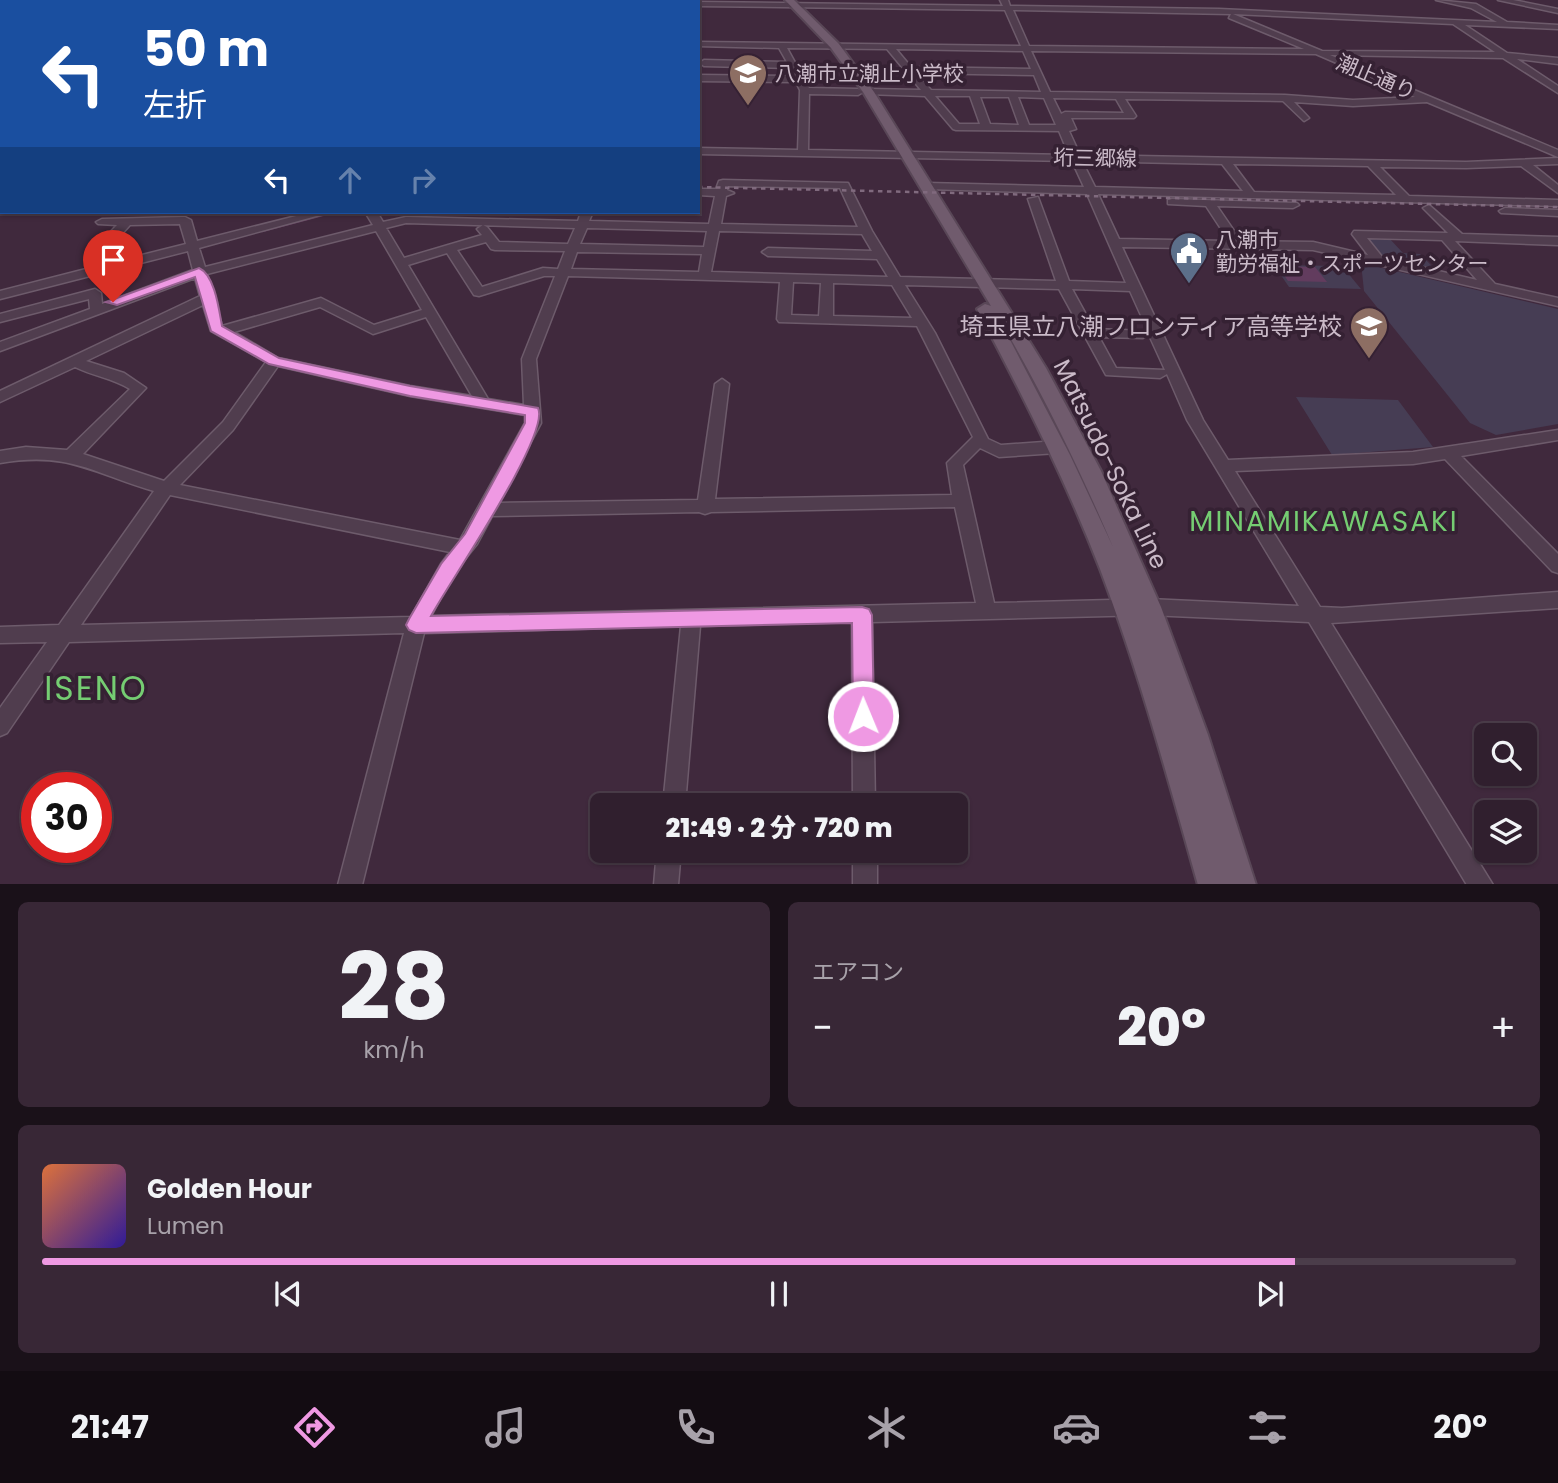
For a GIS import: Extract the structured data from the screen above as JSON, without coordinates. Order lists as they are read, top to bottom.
{
  "streets": {
    "main road": ["Matsudo-Soka Line"],
    "street": ["潮止通り", "垳三郷線"]
  },
  "crossings": [
    ["垳三郷線", "Matsudo-Soka Line"]
  ],
  "districts": ["MINAMIKAWASAKI", "ISENO"],
  "places": {
    "school or university": ["八潮市立潮止小学校", "埼玉県立八潮フロンティア高等学校"],
    "public building": ["八潮市 勤労福祉・スポーツセンター"]
  },
  "page": {
    "turn": ["50 m", "左折"],
    "limit": "30",
    "trip": "21:49 · 2 分 · 720 m",
    "tile": [
      ["28", "km/h"],
      "エアコン"
    ],
    "heat": ["−", "20°", "+"],
    "song": ["Golden Hour", "Lumen"],
    "tabs": ["21:47", "20°"]
  }
}
